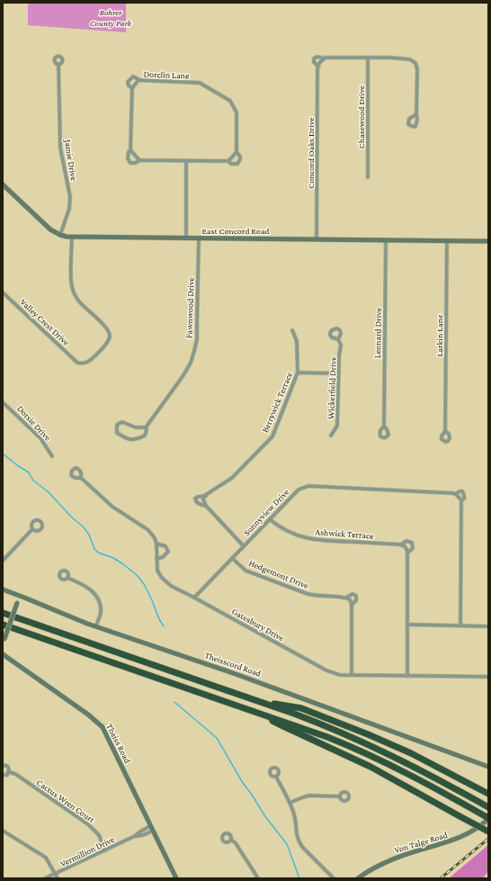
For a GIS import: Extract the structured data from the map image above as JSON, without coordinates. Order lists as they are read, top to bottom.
{
  "streets": {
    "street": [
      "Dorclin Lane",
      "Chasewood Drive",
      "Concord Oaks Drive",
      "Jamie Drive",
      "East Concord Road",
      "Fawnwood Drive",
      "Valley Crest Drive",
      "Leonard Drive",
      "Larkin Lane",
      "Wickerfield Drive",
      "Berrywick Terrace",
      "Dorsie Drive",
      "Sunnyview Drive",
      "Ashwick Terrace",
      "Hedgemont Drive",
      "Gatesbury Drive",
      "Theisscord Road",
      "Theiss Road",
      "Cactus Wren Court",
      "Von Talge Road",
      "Vermillion Drive"
    ]
  },
  "crossings": [
    ["Chasewood Drive", "Concord Oaks Drive"],
    ["Concord Oaks Drive", "East Concord Road"],
    ["Jamie Drive", "East Concord Road"],
    ["East Concord Road", "Fawnwood Drive"],
    ["East Concord Road", "Valley Crest Drive"],
    ["East Concord Road", "Leonard Drive"],
    ["East Concord Road", "Larkin Lane"],
    ["Berrywick Terrace", "Sunnyview Drive"],
    ["Sunnyview Drive", "Ashwick Terrace"],
    ["Sunnyview Drive", "Hedgemont Drive"],
    ["Sunnyview Drive", "Gatesbury Drive"],
    ["Ashwick Terrace", "Gatesbury Drive"],
    ["Hedgemont Drive", "Gatesbury Drive"],
    ["Theiss Road", "Vermillion Drive"],
    ["Cactus Wren Court", "Vermillion Drive"]
  ],
  "parks": ["Bohrer County Park"]
}
